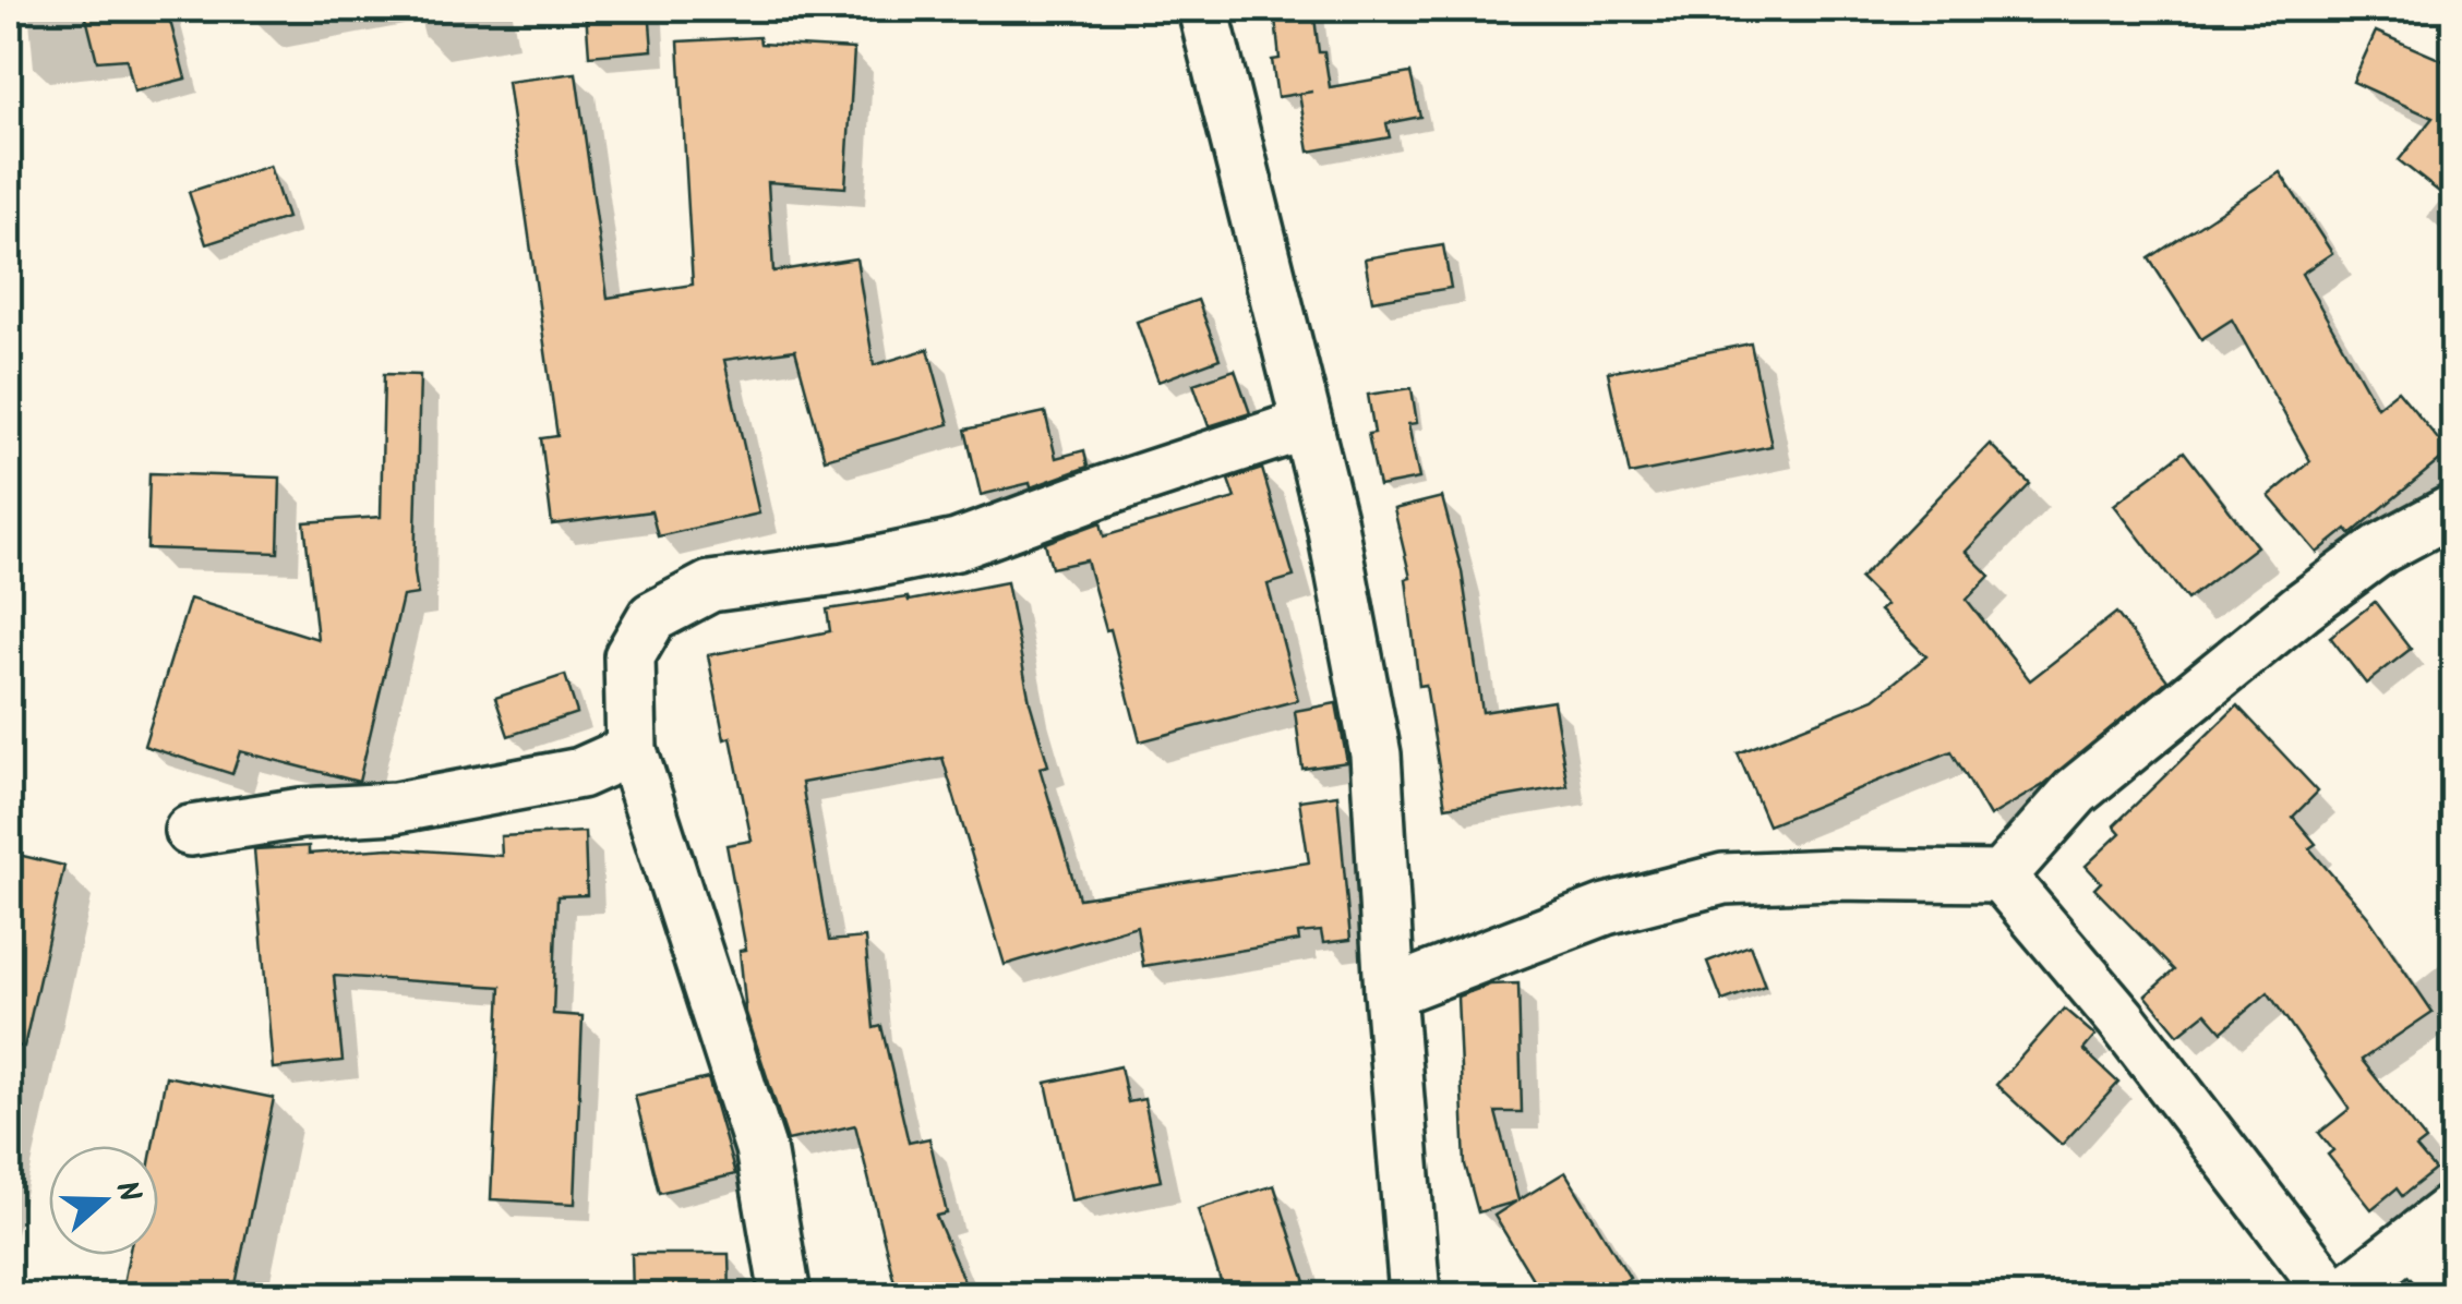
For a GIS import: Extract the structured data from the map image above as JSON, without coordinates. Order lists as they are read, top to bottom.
{
  "north": "right"
}
